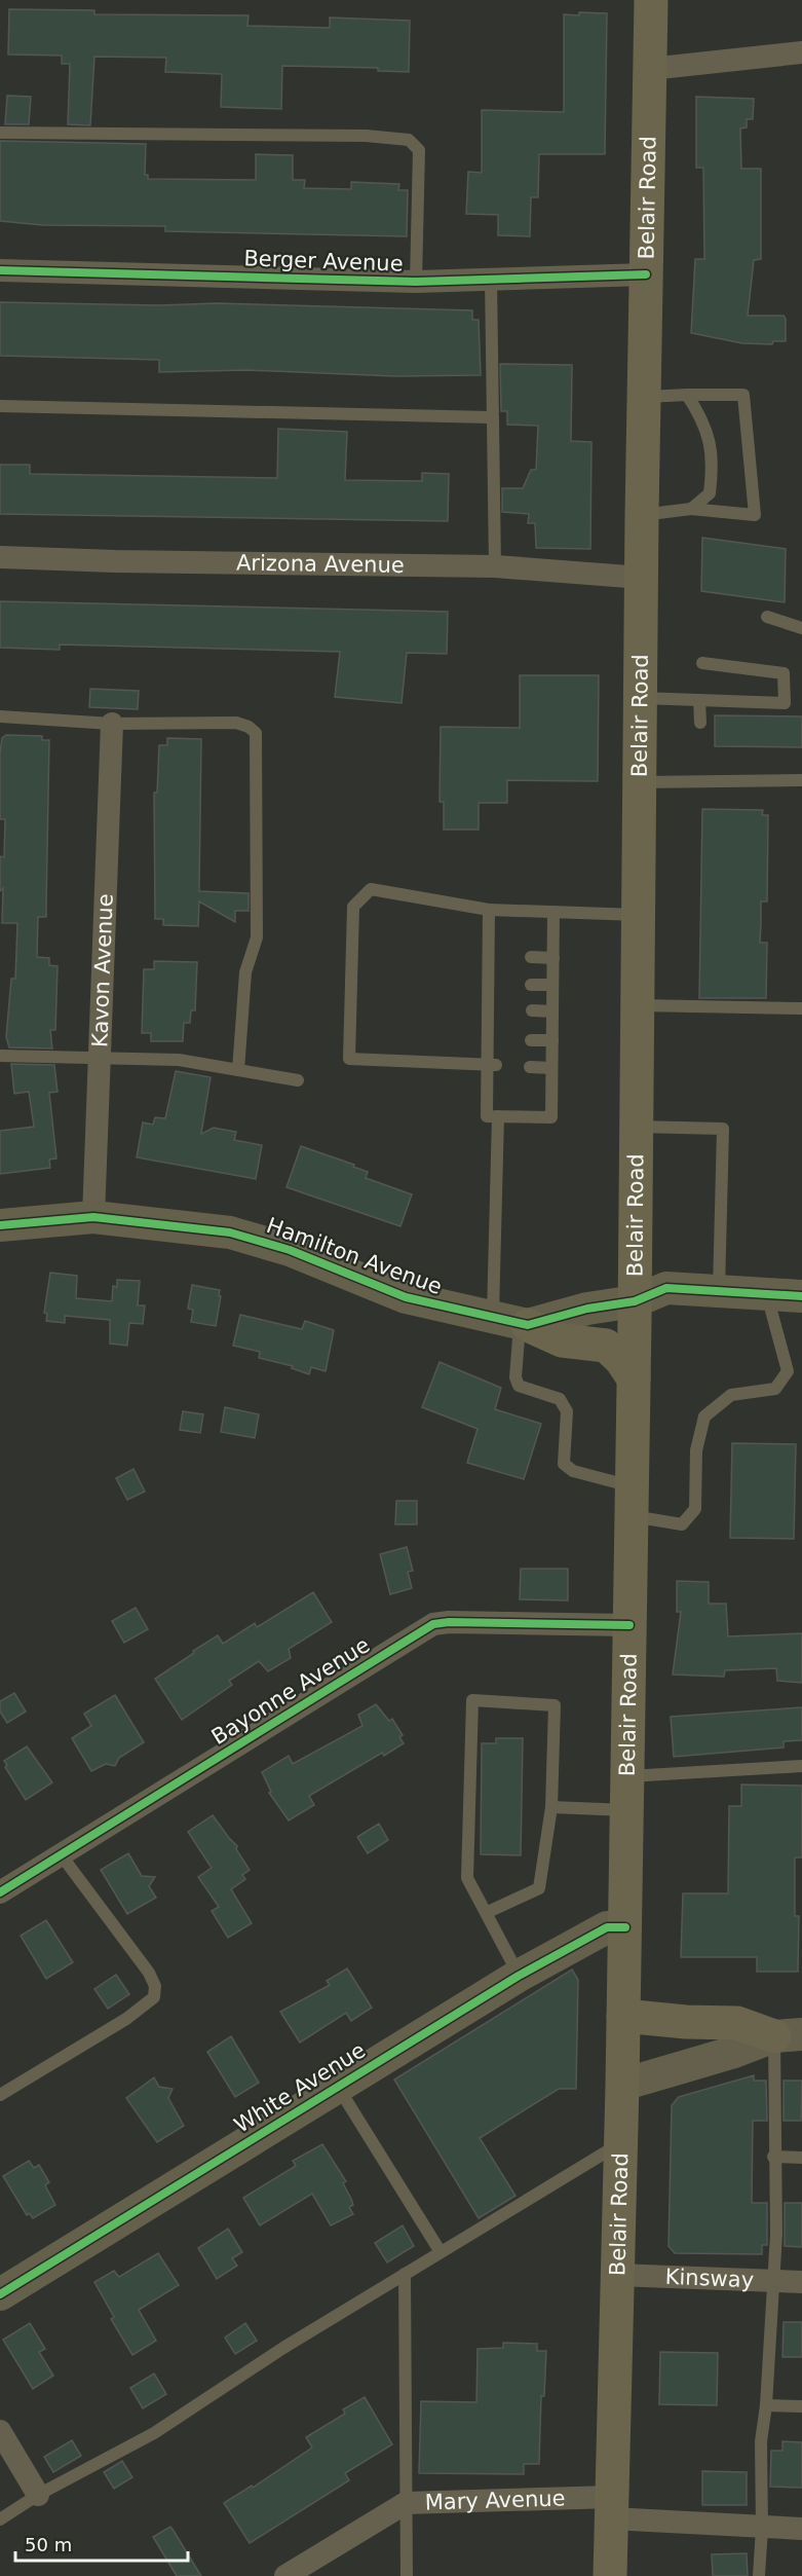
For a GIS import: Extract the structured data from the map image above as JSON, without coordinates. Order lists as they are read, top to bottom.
{
  "streets": {
    "main road": ["Belair Road"],
    "street": [
      "Berger Avenue",
      "Arizona Avenue",
      "Kavon Avenue",
      "Hamilton Avenue",
      "Bayonne Avenue",
      "White Avenue",
      "Kinsway",
      "Mary Avenue"
    ]
  },
  "crossings": [
    ["Belair Road", "Berger Avenue"],
    ["Belair Road", "Arizona Avenue"],
    ["Belair Road", "Hamilton Avenue"],
    ["Belair Road", "Bayonne Avenue"],
    ["Belair Road", "White Avenue"],
    ["Belair Road", "Kinsway"],
    ["Belair Road", "Mary Avenue"],
    ["Kavon Avenue", "Hamilton Avenue"]
  ],
  "scale_bar": "50 m"
}
